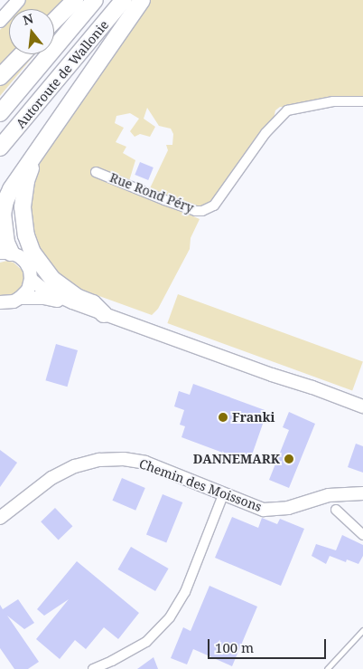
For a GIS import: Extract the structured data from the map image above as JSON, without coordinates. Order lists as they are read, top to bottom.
{
  "streets": {
    "highway": ["Autoroute de Wallonie"],
    "main road": ["Chemin des Moissons"],
    "street": ["Rue Rond Péry"]
  },
  "places": ["Franki", "DANNEMARK"],
  "scale_bar": "100 m",
  "north": "top"
}
